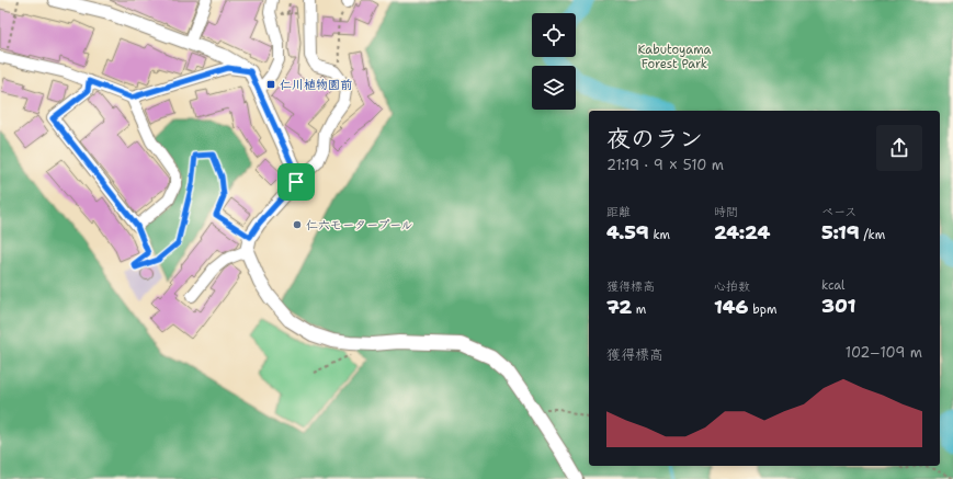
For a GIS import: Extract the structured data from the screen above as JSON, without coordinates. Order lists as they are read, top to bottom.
{
  "parks": ["Kabutoyama Forest Park"],
  "places": {
    "transit": ["仁川植物園前"],
    "other": ["仁六モータープール"]
  },
  "page": {
    "heading": ["夜のラン", "21:19 · 9 × 510 m"],
    "stats": [
      ["距離", "4.59 km"],
      ["時間", "24:24"],
      ["ペース", "5:19 /km"],
      ["獲得標高", "72 m"],
      ["心拍数", "146 bpm"],
      ["kcal", "301"]
    ],
    "chart": ["獲得標高", "102–109 m"]
  }
}
